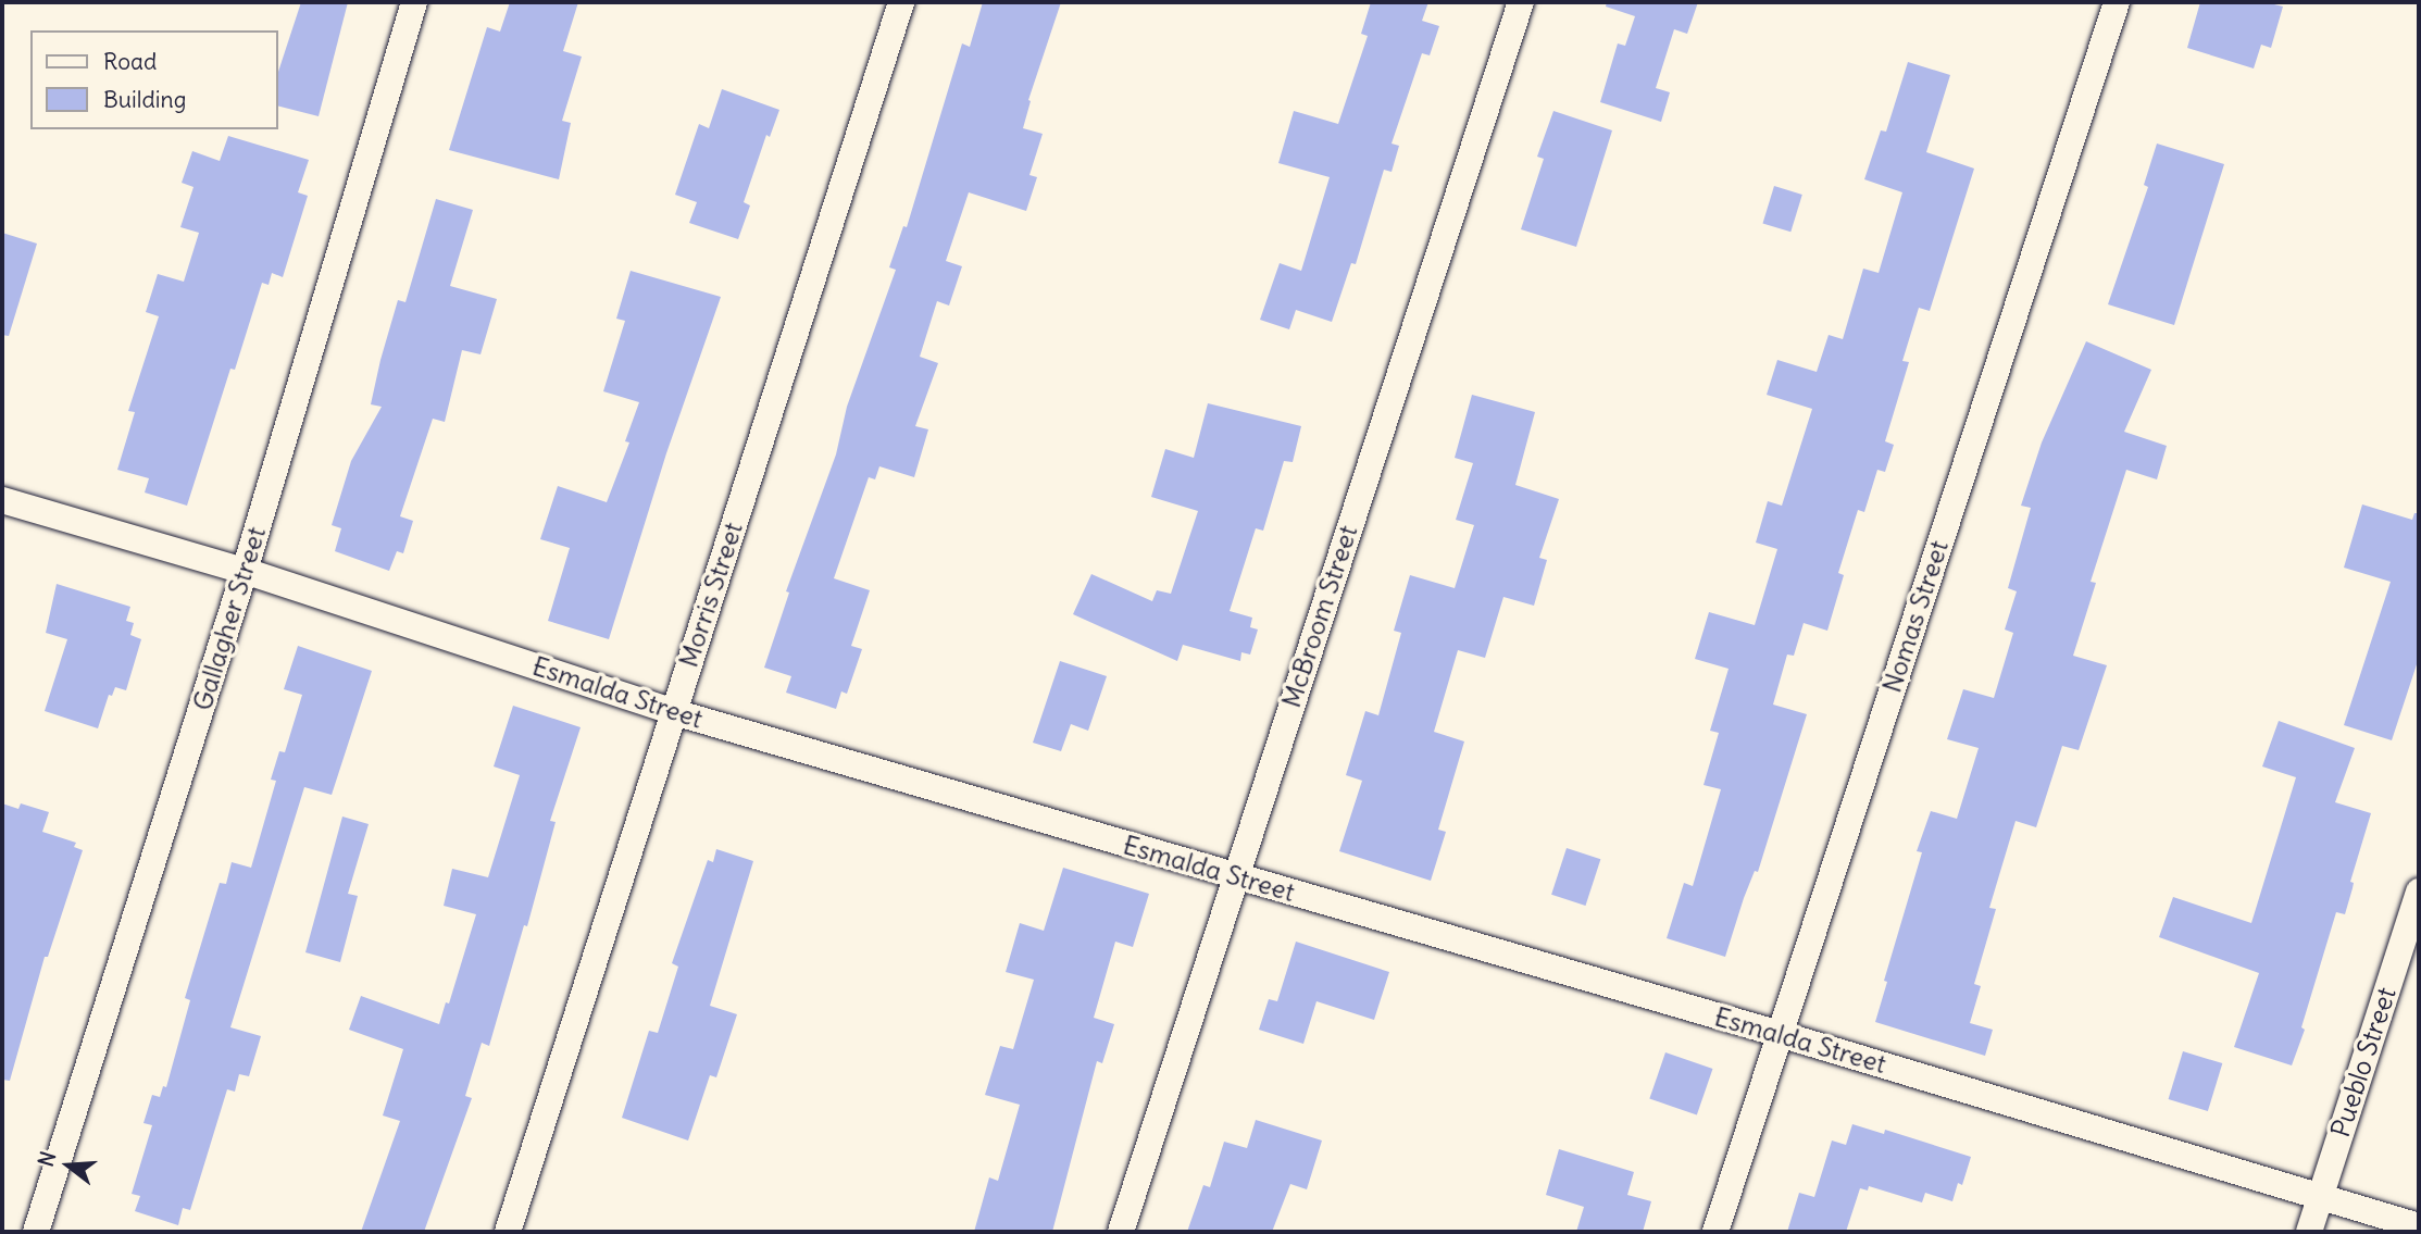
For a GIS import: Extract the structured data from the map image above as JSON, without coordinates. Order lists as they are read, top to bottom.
{
  "streets": {
    "street": [
      "Morris Street",
      "McBroom Street",
      "Nomas Street",
      "Gallagher Street",
      "Esmalda Street",
      "Pueblo Street"
    ]
  },
  "crossings": [
    ["Morris Street", "Esmalda Street"],
    ["McBroom Street", "Esmalda Street"],
    ["Nomas Street", "Esmalda Street"],
    ["Gallagher Street", "Esmalda Street"],
    ["Esmalda Street", "Pueblo Street"]
  ],
  "legend": ["Road", "Building"],
  "north": "left"
}
